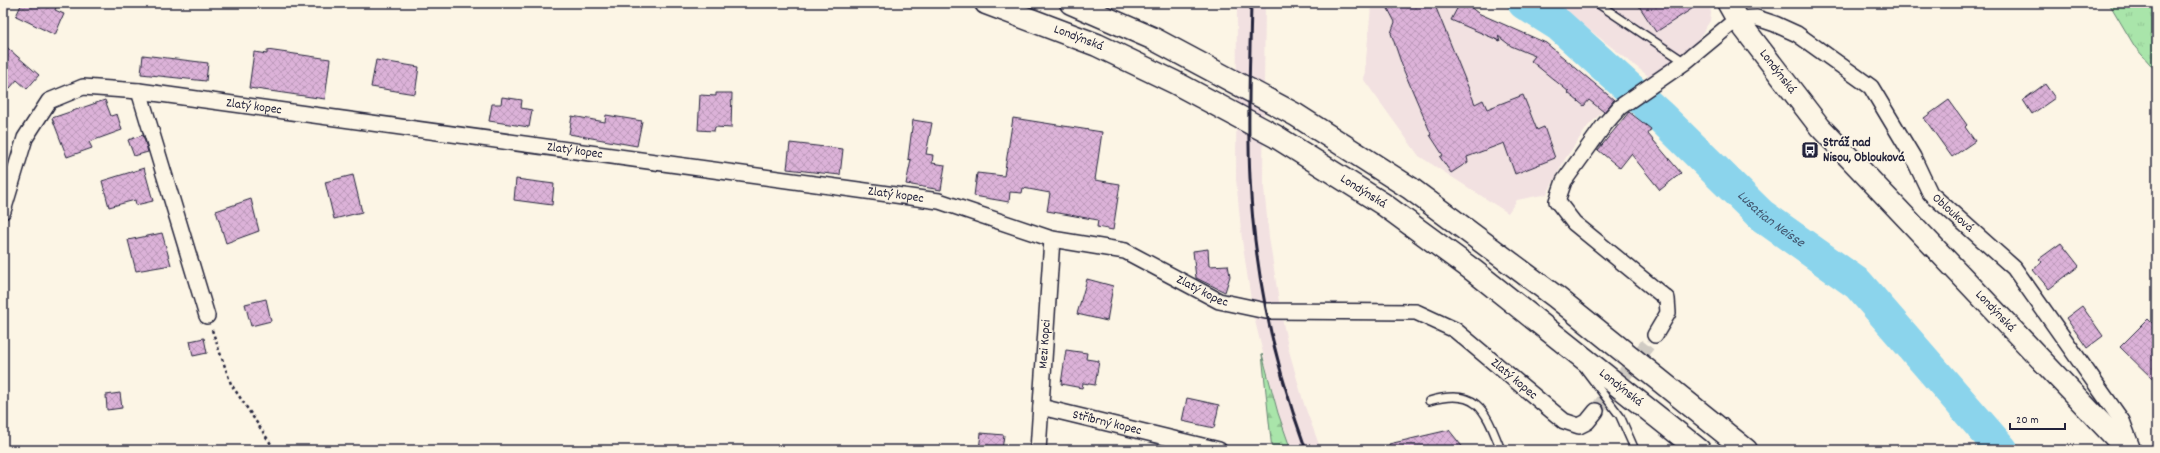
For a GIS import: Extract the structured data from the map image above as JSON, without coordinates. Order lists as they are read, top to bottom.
{
  "streets": {
    "highway": ["Londýnská"],
    "street": [
      "Zlatý kopec",
      "Oblouková",
      "Mezi Kopci",
      "Stříbrný kopec"
    ]
  },
  "crossings": [
    ["Londýnská", "Oblouková"],
    ["Zlatý kopec", "Mezi Kopci"],
    ["Mezi Kopci", "Stříbrný kopec"]
  ],
  "water": ["Lusatian Neisse"],
  "places": {
    "bus stop": ["Stráž nad Nisou, Oblouková"]
  },
  "scale_bar": "20 m"
}
